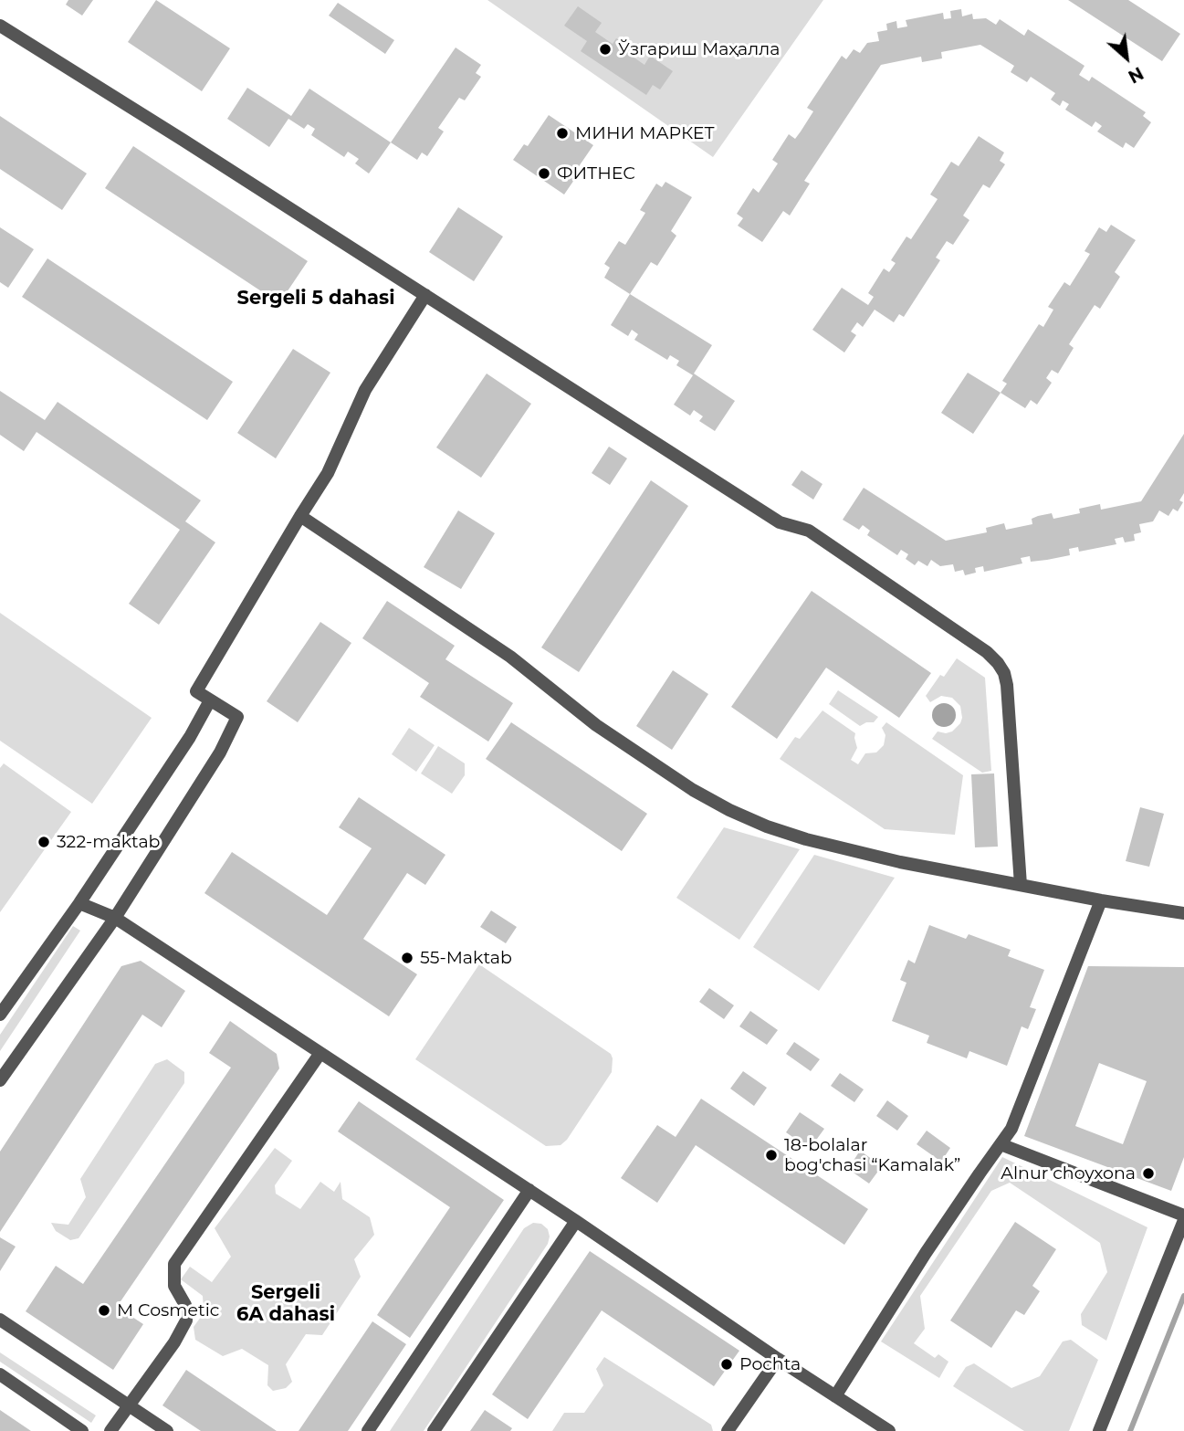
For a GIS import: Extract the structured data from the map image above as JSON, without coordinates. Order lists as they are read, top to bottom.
{
  "districts": ["Sergeli 5 dahasi", "Sergeli 6A dahasi"],
  "places": [
    "Ўзгариш Маҳалла",
    "МИНИ МАРКЕТ",
    "ФИТНЕС",
    "322-maktab",
    "55-Maktab",
    "18-bolalar bog'chasi “Kamalak”",
    "Alnur choyxona",
    "M Cosmetic",
    "Pochta"
  ],
  "north": "bottom right"
}
